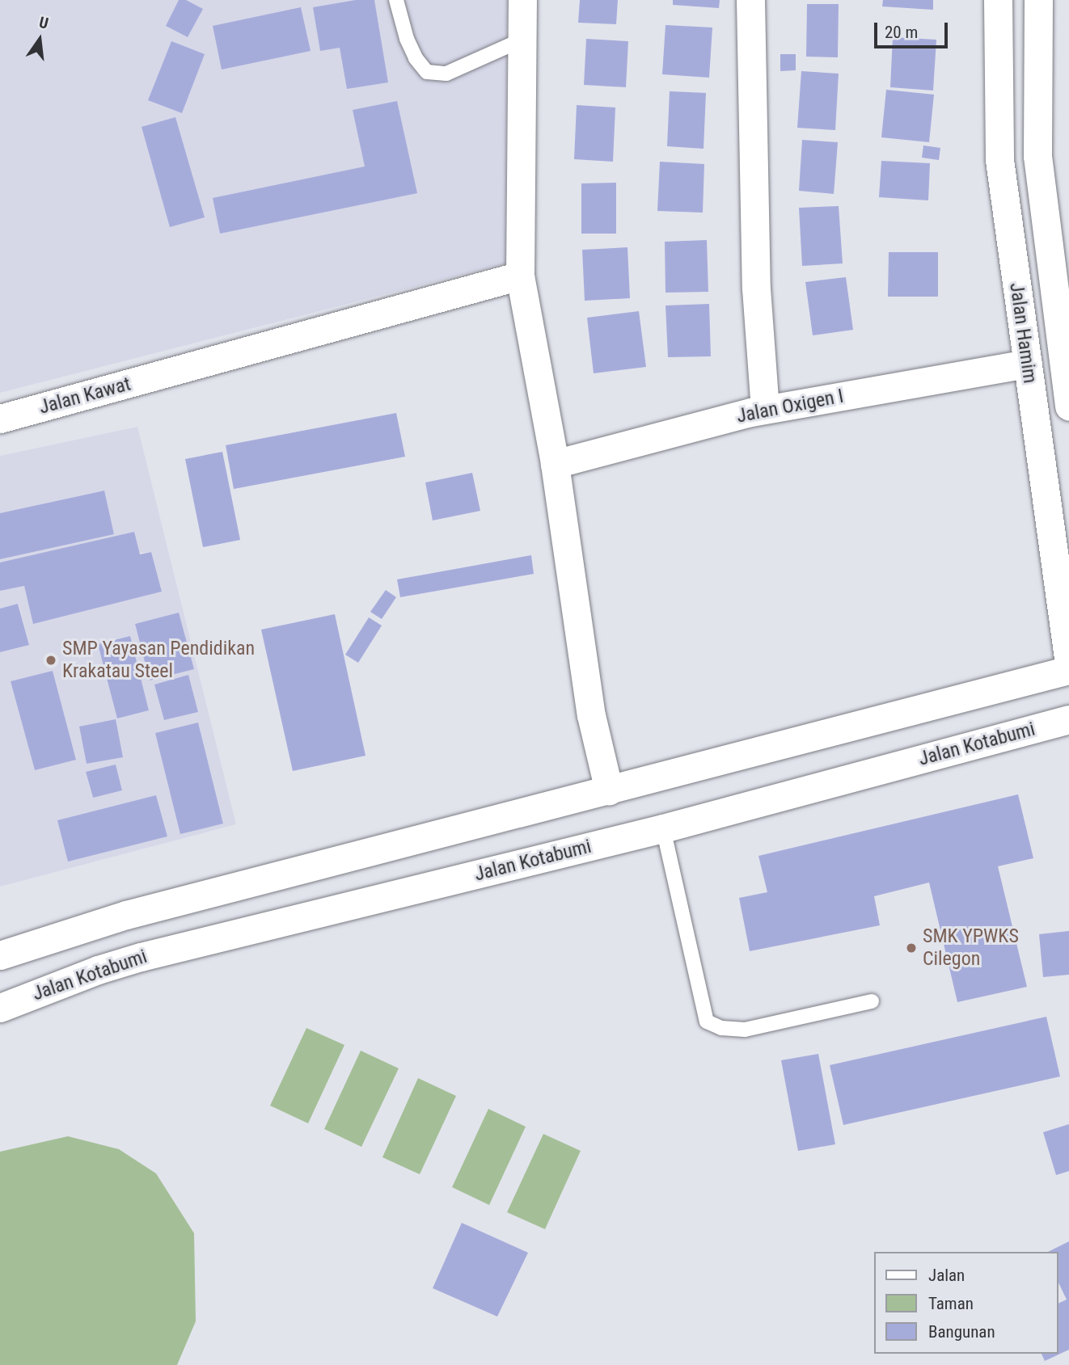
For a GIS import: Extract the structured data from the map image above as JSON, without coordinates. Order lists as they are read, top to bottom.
{
  "streets": {
    "street": [
      "Jalan Hamim",
      "Jalan Kawat",
      "Jalan Oxigen I",
      "Jalan Kotabumi"
    ]
  },
  "crossings": [
    ["Jalan Hamim", "Jalan Oxigen I"]
  ],
  "places": ["SMP Yayasan Pendidikan Krakatau Steel", "SMK YPWKS Cilegon"],
  "legend": ["Jalan", "Taman", "Bangunan"],
  "scale_bar": "20 m",
  "north": "top"
}
